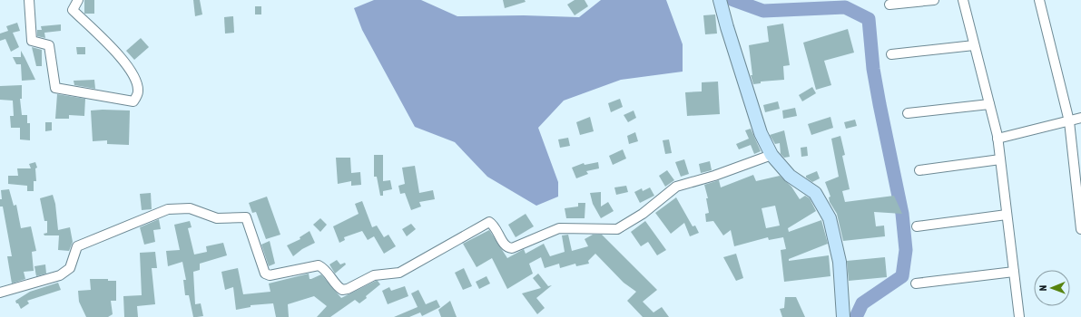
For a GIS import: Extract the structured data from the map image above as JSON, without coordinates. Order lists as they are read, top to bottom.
{
  "north": "left"
}
